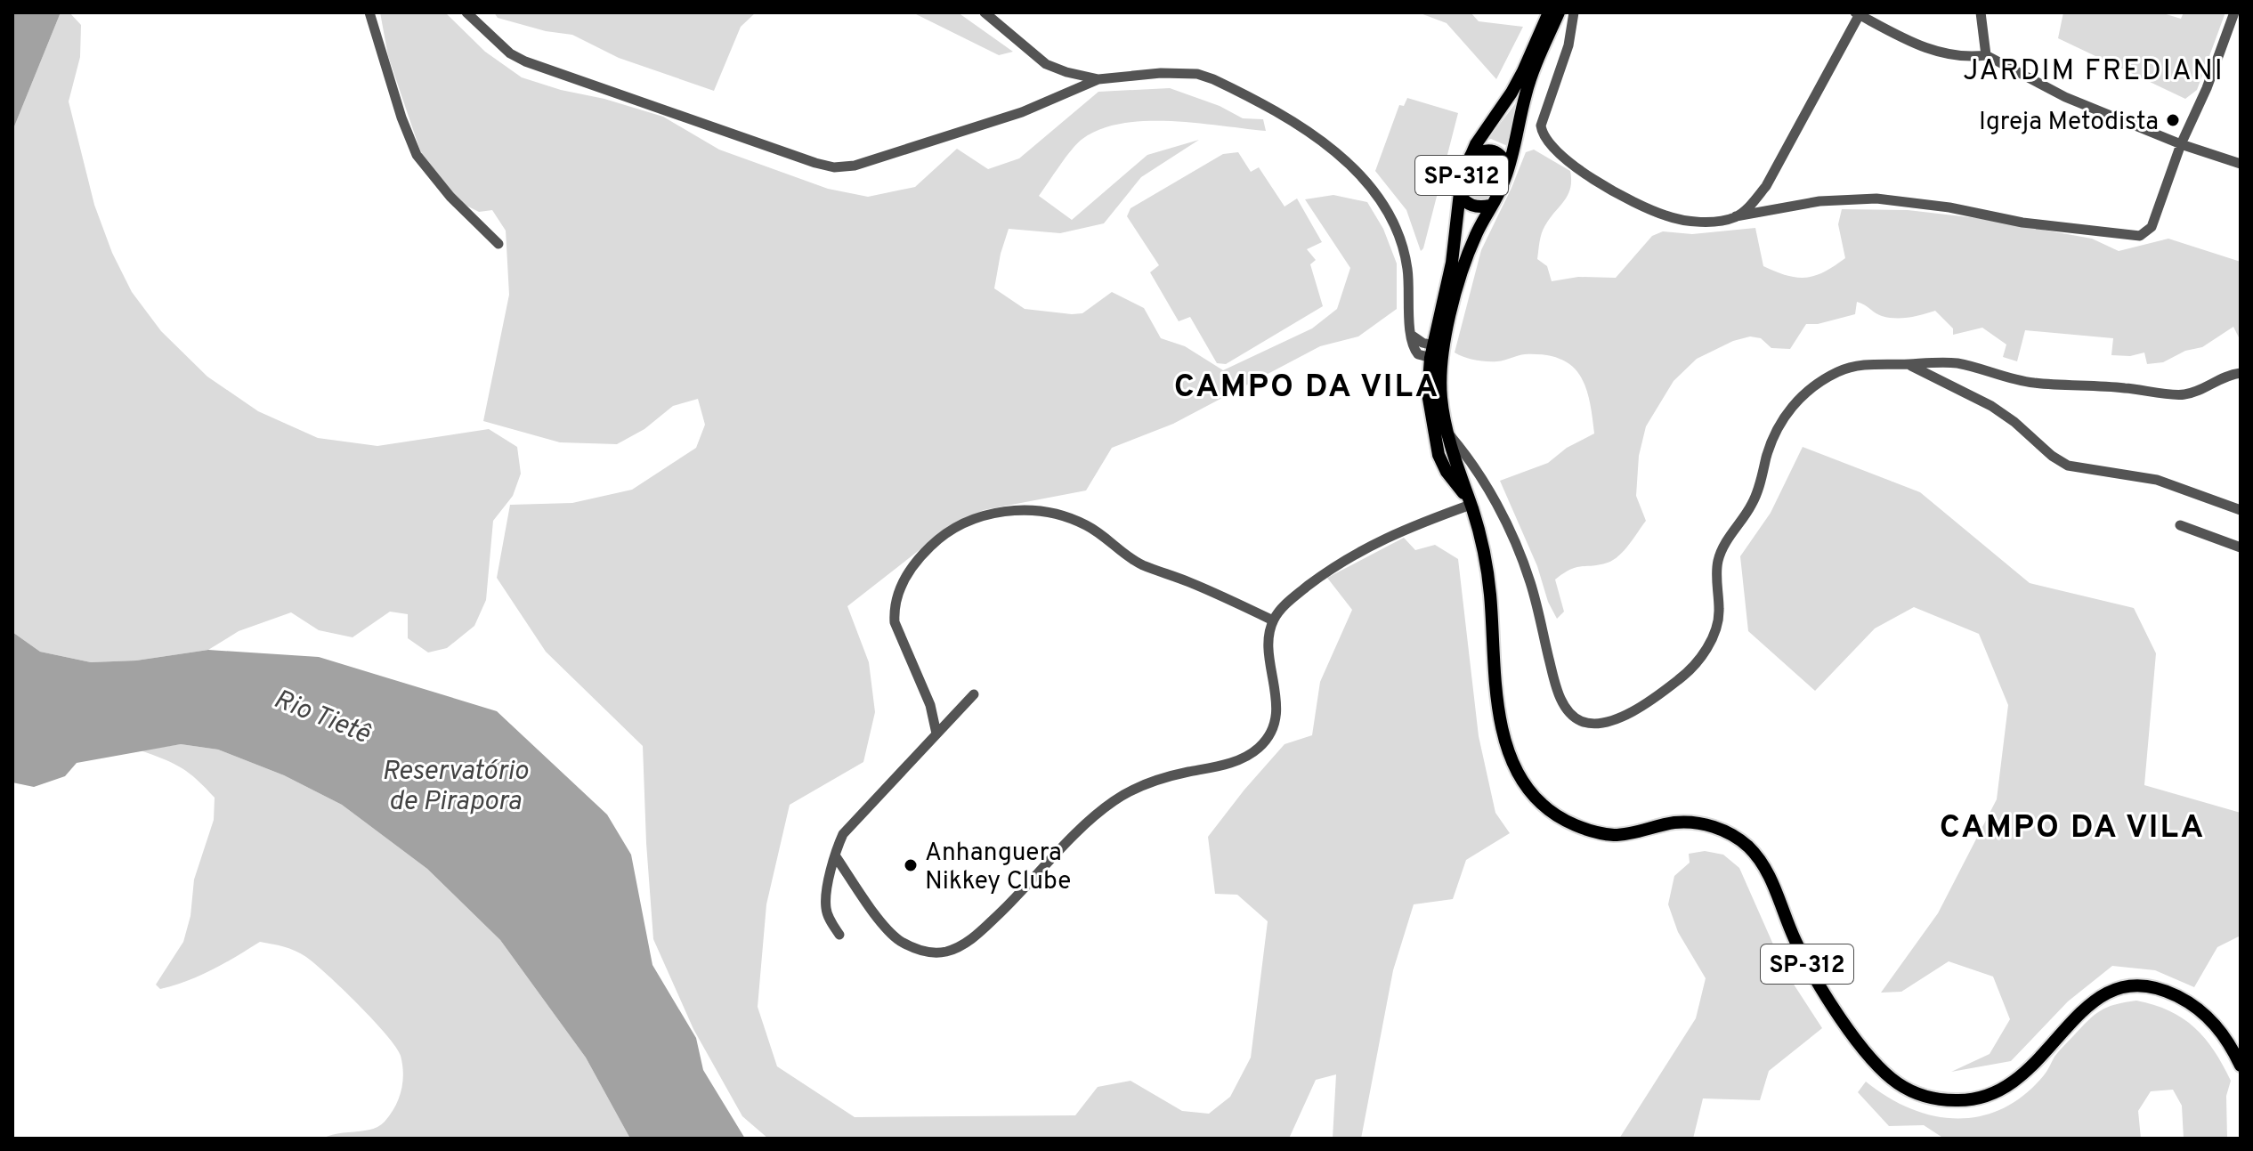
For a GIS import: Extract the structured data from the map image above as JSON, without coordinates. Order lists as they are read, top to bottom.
{
  "streets": {
    "main road": ["SP-312"]
  },
  "districts": ["JARDIM FREDIANI", "CAMPO DA VILA", "CAMPO DA VILA"],
  "water": ["Rio Tietê", "Reservatório de Pirapora"],
  "places": ["Igreja Metodista", "Anhanguera Nikkey Clube"]
}
